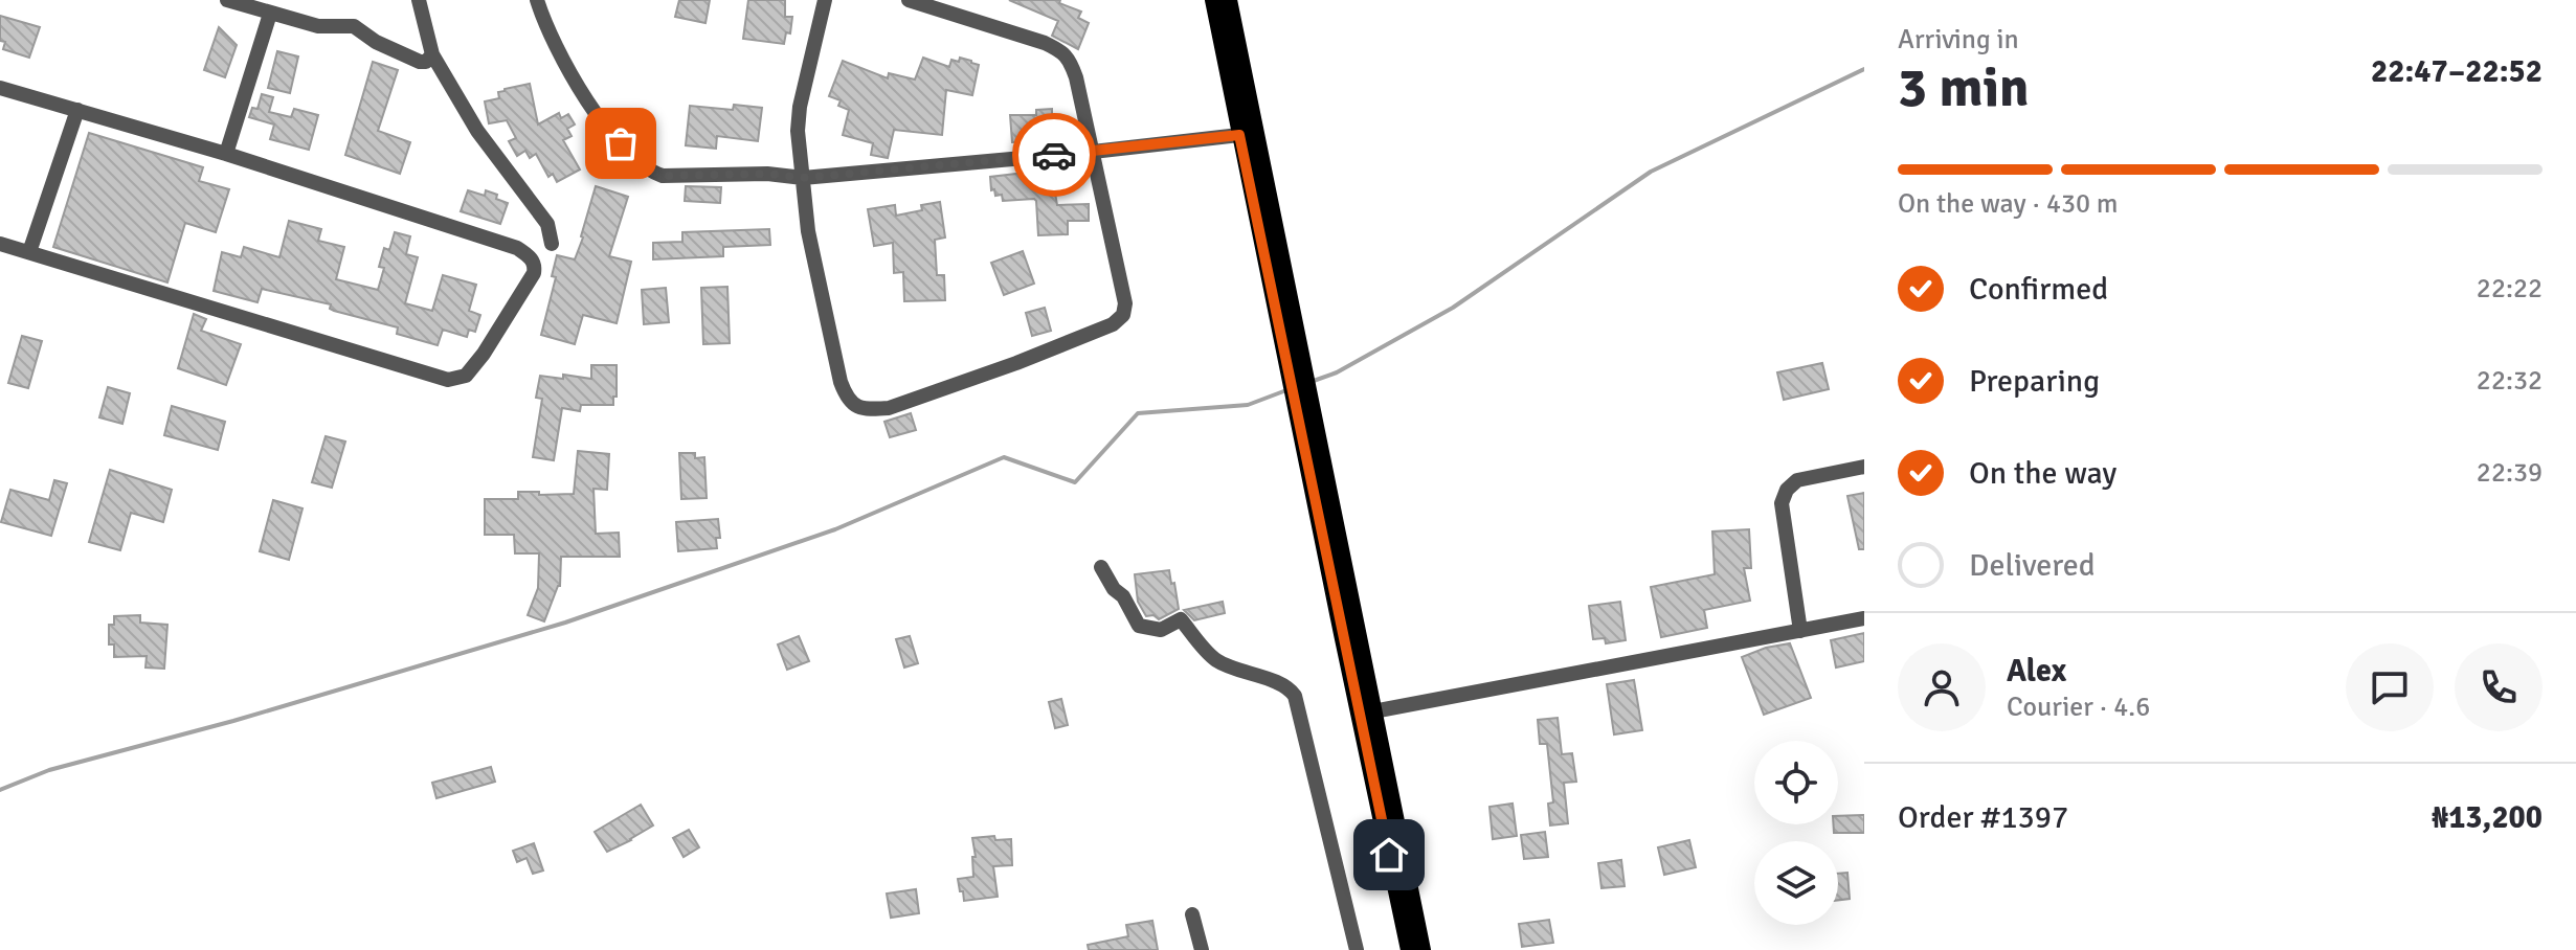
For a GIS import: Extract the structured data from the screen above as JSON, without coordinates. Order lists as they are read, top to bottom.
{
  "page": {
    "heading": ["3 min", "Arriving in", "22:47–22:52"],
    "panel": [
      "Alex",
      "Courier · 4.6",
      "Order #1397",
      "₦13,200"
    ],
    "bar": "On the way · 430 m",
    "list": [
      ["Confirmed", "22:22"],
      ["Preparing", "22:32"],
      ["On the way", "22:39"],
      "Delivered"
    ]
  }
}
